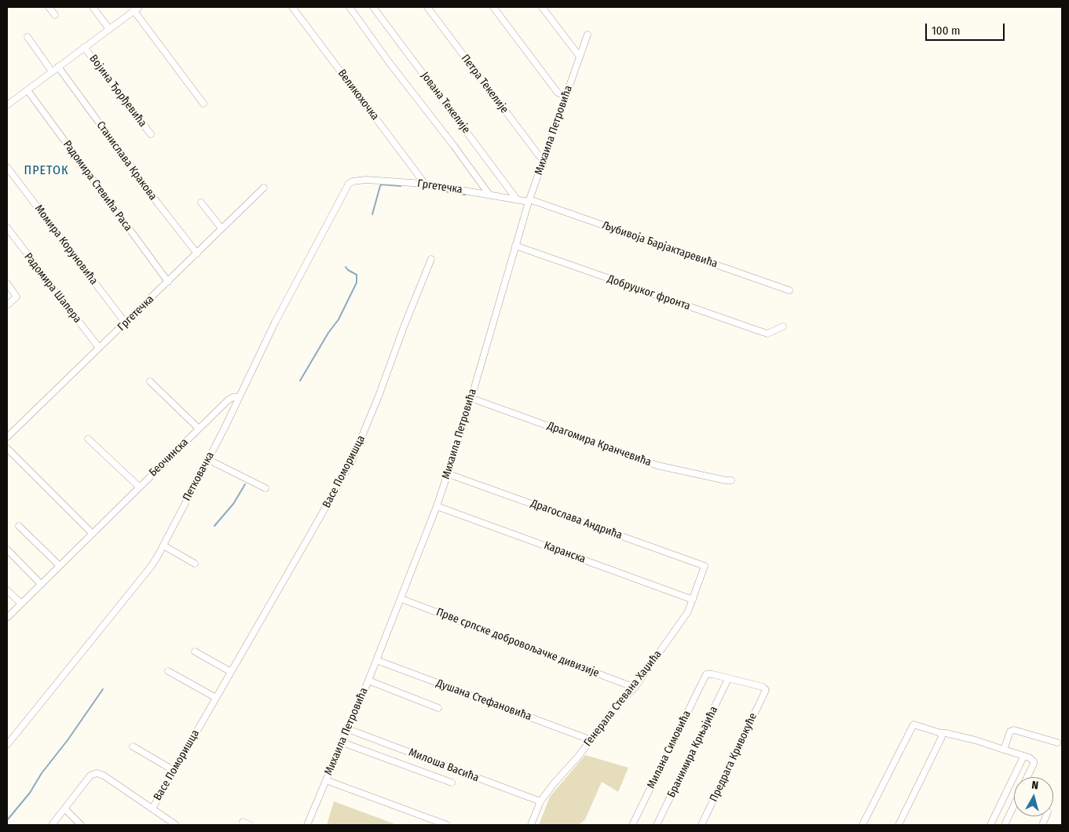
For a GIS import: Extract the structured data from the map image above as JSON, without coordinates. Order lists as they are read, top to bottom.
{
  "streets": {
    "street": [
      "Петра Текелије",
      "Војина Ђорђевића",
      "Великохочка",
      "Јована Текелије",
      "Михаила Петровића",
      "Станислава Кракова",
      "Радомира Стевића Раса",
      "Гргетечка",
      "Момира Коруновића",
      "Љубивоја Барјактаревића",
      "Радомира Шапера",
      "Добруџког фронта",
      "Драгомира Кранчевића",
      "Беочинска",
      "Васе Поморишца",
      "Петковачка",
      "Драгослава Андрића",
      "Каранска",
      "Прве српске добровољачке дивизије",
      "Генерала Стевана Хаџића",
      "Душана Стефановића",
      "Милана Симовића",
      "Бранимира Крњајића",
      "Предрага Кривокуће",
      "Милоша Васића"
    ]
  },
  "crossings": [
    ["Петра Текелије", "Михаила Петровића"],
    ["Великохочка", "Гргетечка"],
    ["Јована Текелије", "Гргетечка"],
    ["Михаила Петровића", "Гргетечка"],
    ["Михаила Петровића", "Љубивоја Барјактаревића"],
    ["Михаила Петровића", "Добруџког фронта"],
    ["Михаила Петровића", "Драгомира Кранчевића"],
    ["Михаила Петровића", "Драгослава Андрића"],
    ["Михаила Петровића", "Каранска"],
    ["Михаила Петровића", "Прве српске добровољачке дивизије"],
    ["Михаила Петровића", "Душана Стефановића"],
    ["Михаила Петровића", "Милоша Васића"],
    ["Станислава Кракова", "Гргетечка"],
    ["Радомира Стевића Раса", "Гргетечка"],
    ["Гргетечка", "Момира Коруновића"],
    ["Гргетечка", "Љубивоја Барјактаревића"],
    ["Гргетечка", "Радомира Шапера"],
    ["Гргетечка", "Петковачка"],
    ["Беочинска", "Петковачка"],
    ["Драгослава Андрића", "Генерала Стевана Хаџића"],
    ["Каранска", "Генерала Стевана Хаџића"],
    ["Прве српске добровољачке дивизије", "Генерала Стевана Хаџића"],
    ["Генерала Стевана Хаџића", "Душана Стефановића"],
    ["Генерала Стевана Хаџића", "Милоша Васића"],
    ["Милана Симовића", "Бранимира Крњајића"],
    ["Милана Симовића", "Предрага Кривокуће"],
    ["Бранимира Крњајића", "Предрага Кривокуће"]
  ],
  "districts": ["ПРЕТОК"],
  "scale_bar": "100 m",
  "north": "top"
}
